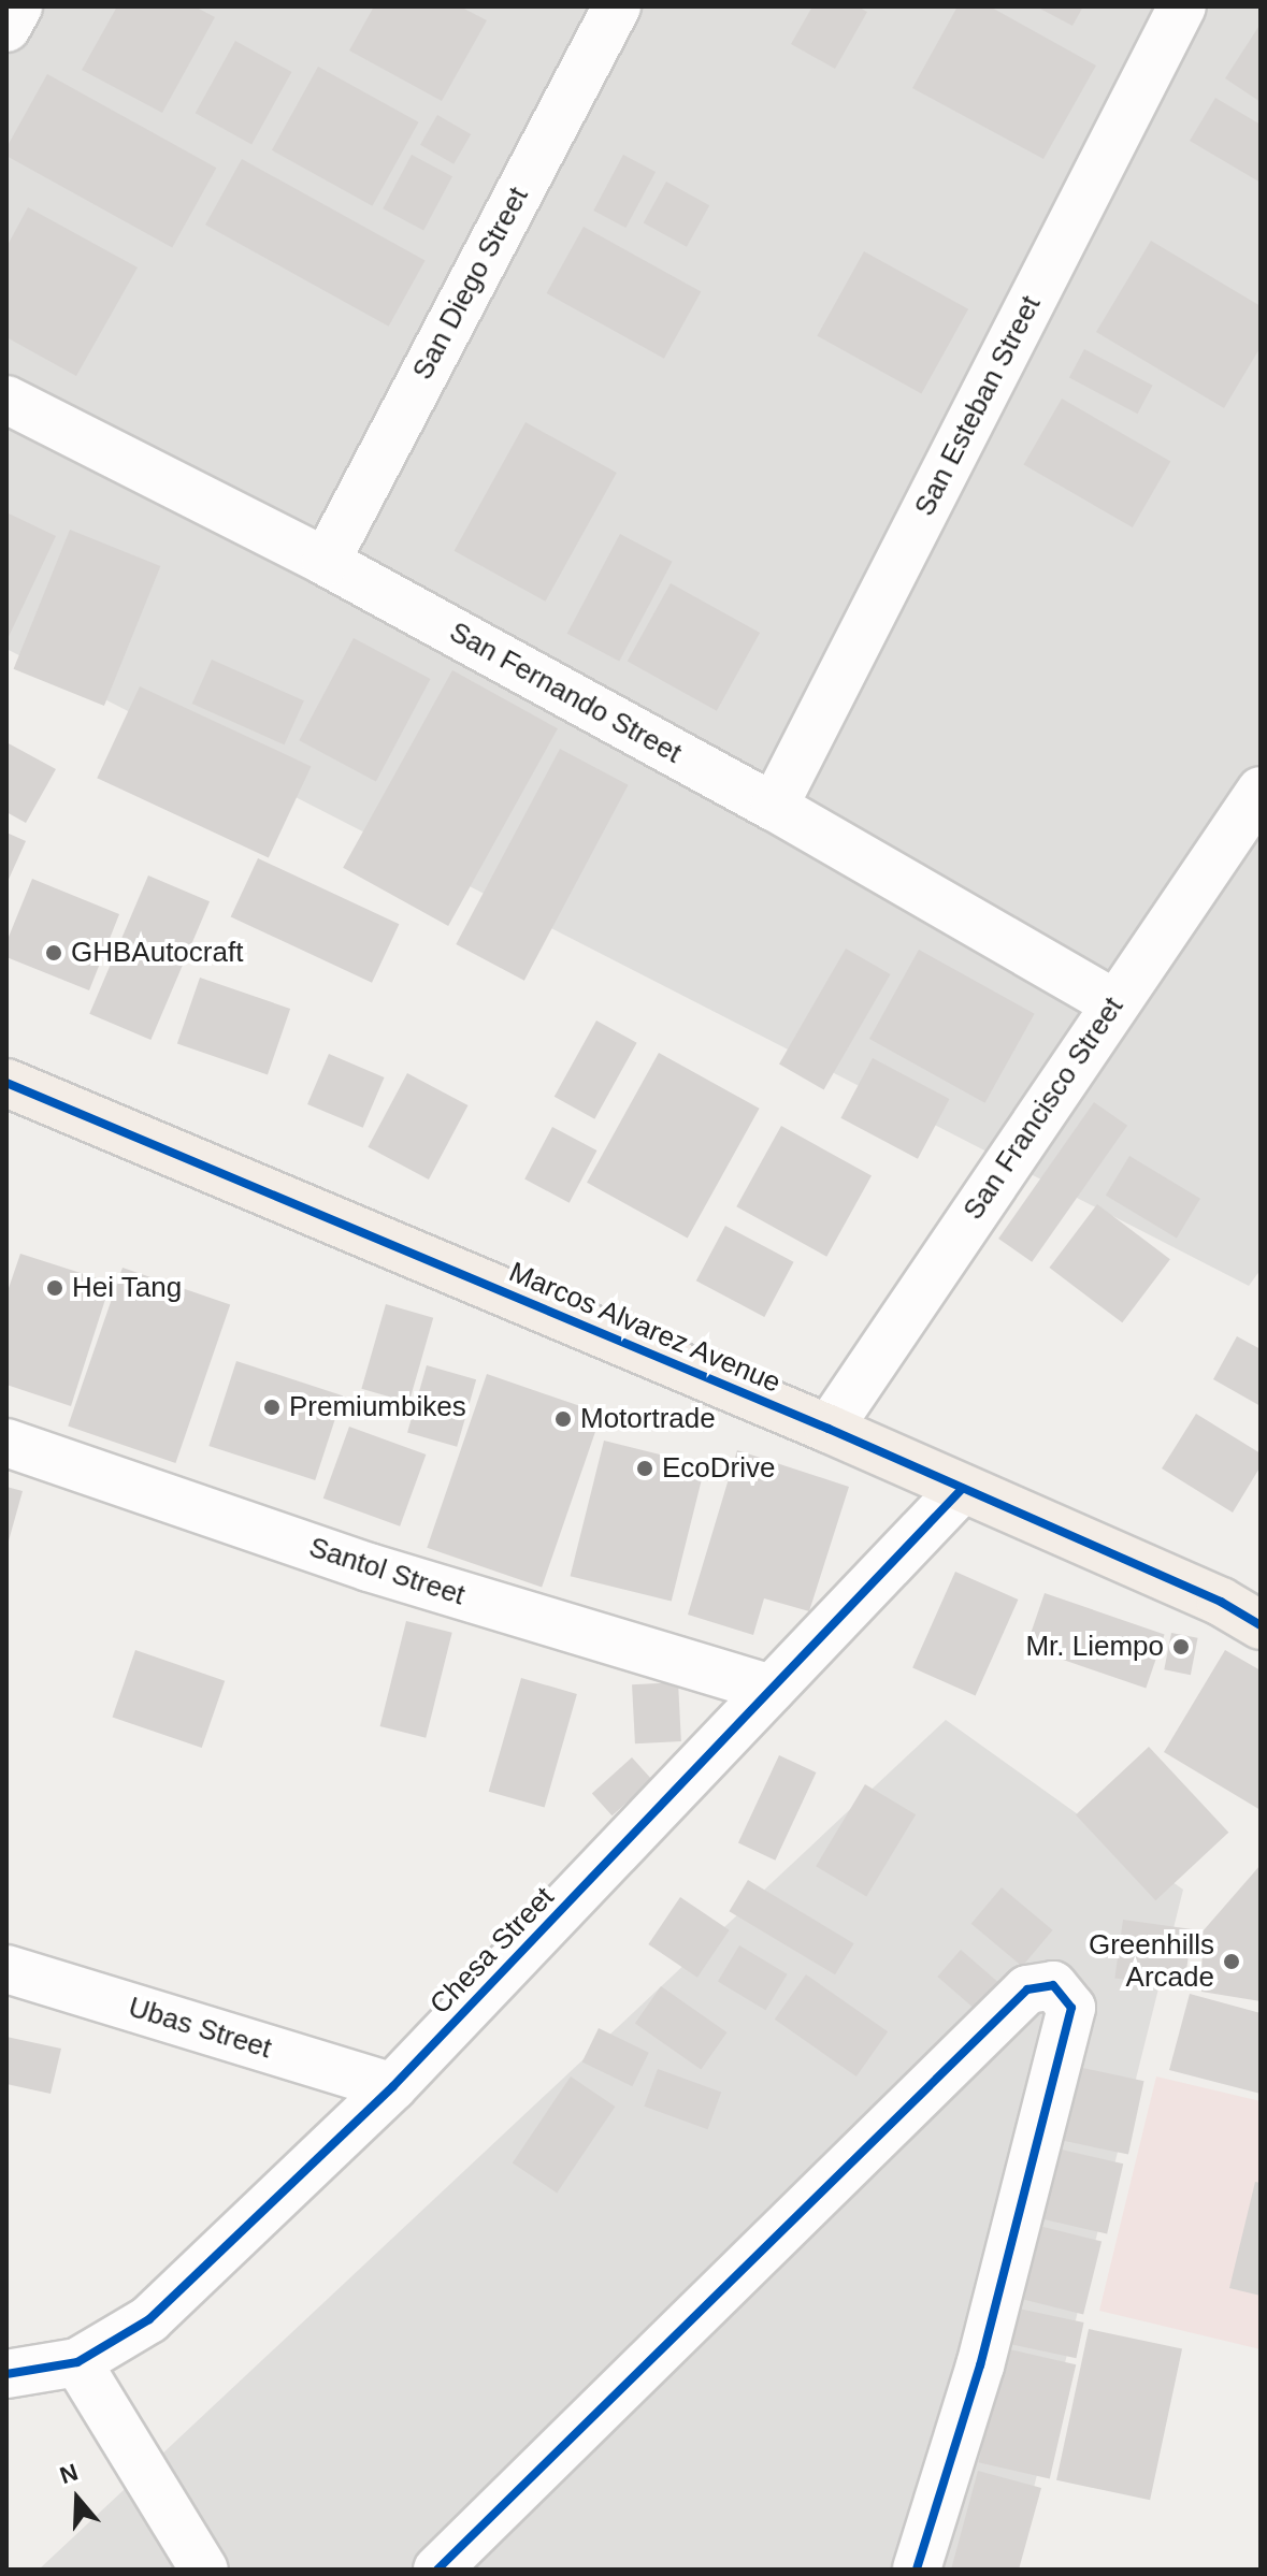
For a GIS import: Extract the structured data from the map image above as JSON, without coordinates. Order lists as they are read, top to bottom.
{
  "streets": {
    "main road": ["Marcos Alvarez Avenue"],
    "street": [
      "San Diego Street",
      "San Esteban Street",
      "San Fernando Street",
      "San Francisco Street",
      "Santol Street",
      "Chesa Street",
      "Ubas Street"
    ]
  },
  "crossings": [
    ["San Diego Street", "San Fernando Street"],
    ["San Esteban Street", "San Fernando Street"],
    ["San Fernando Street", "San Francisco Street"],
    ["San Francisco Street", "Marcos Alvarez Avenue"],
    ["Marcos Alvarez Avenue", "Chesa Street"],
    ["Santol Street", "Chesa Street"],
    ["Chesa Street", "Ubas Street"]
  ],
  "places": [
    "GHBAutocraft",
    "Hei Tang",
    "Premiumbikes",
    "Motortrade",
    "EcoDrive",
    "Mr. Liempo",
    "Greenhills Arcade"
  ],
  "north": "top"
}
